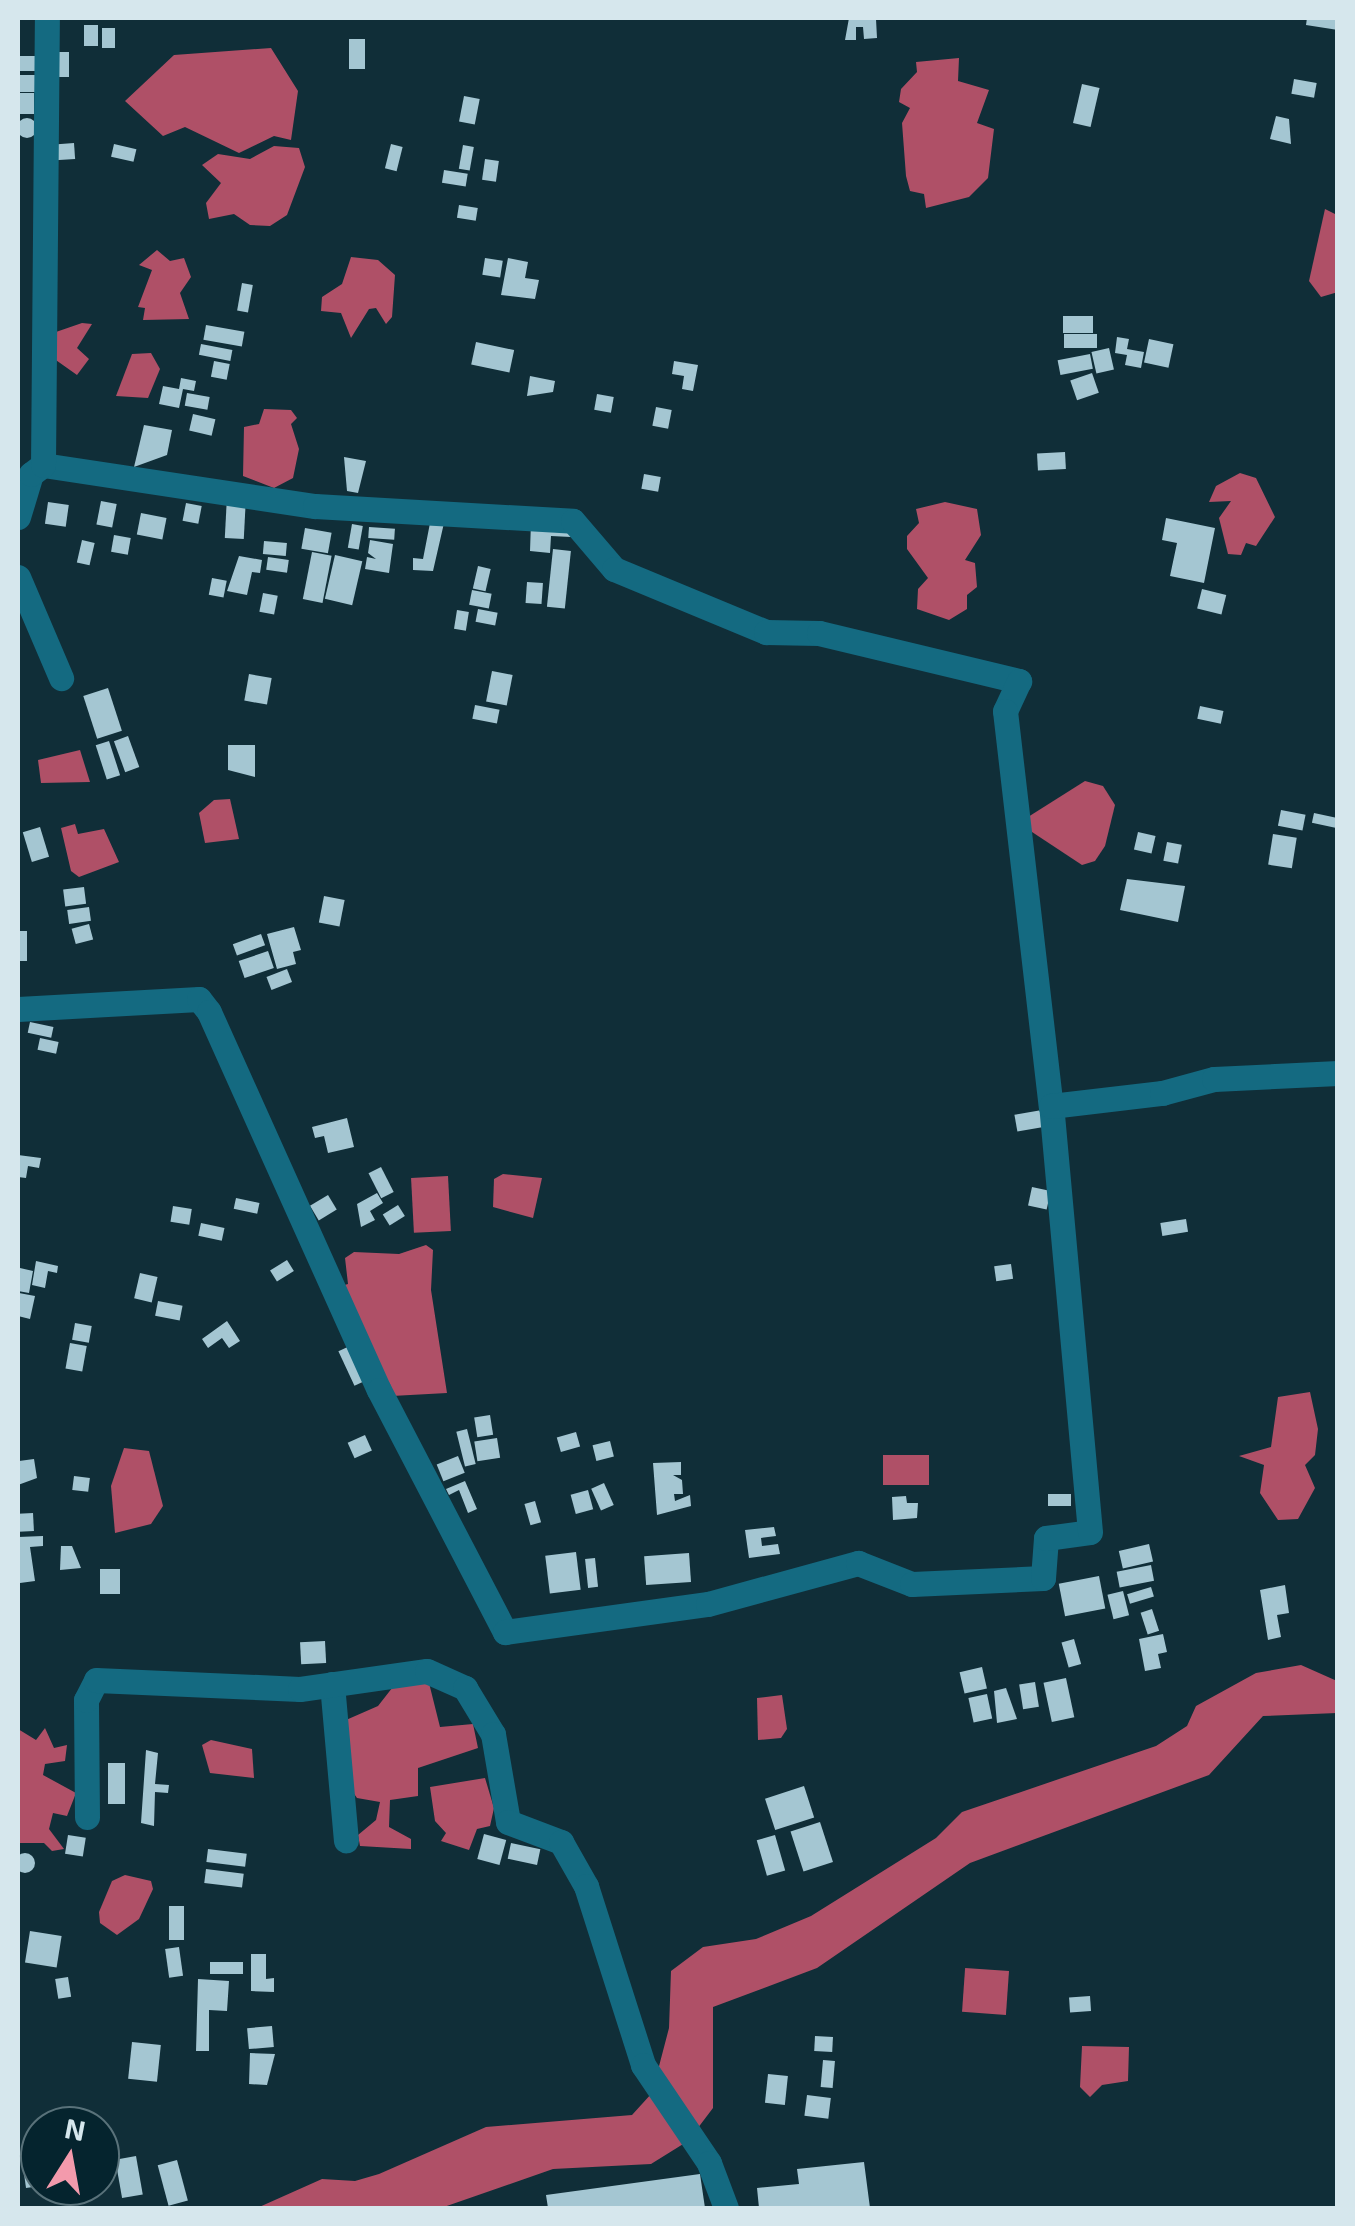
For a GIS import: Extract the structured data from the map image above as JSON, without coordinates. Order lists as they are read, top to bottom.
{
  "north": "top"
}
